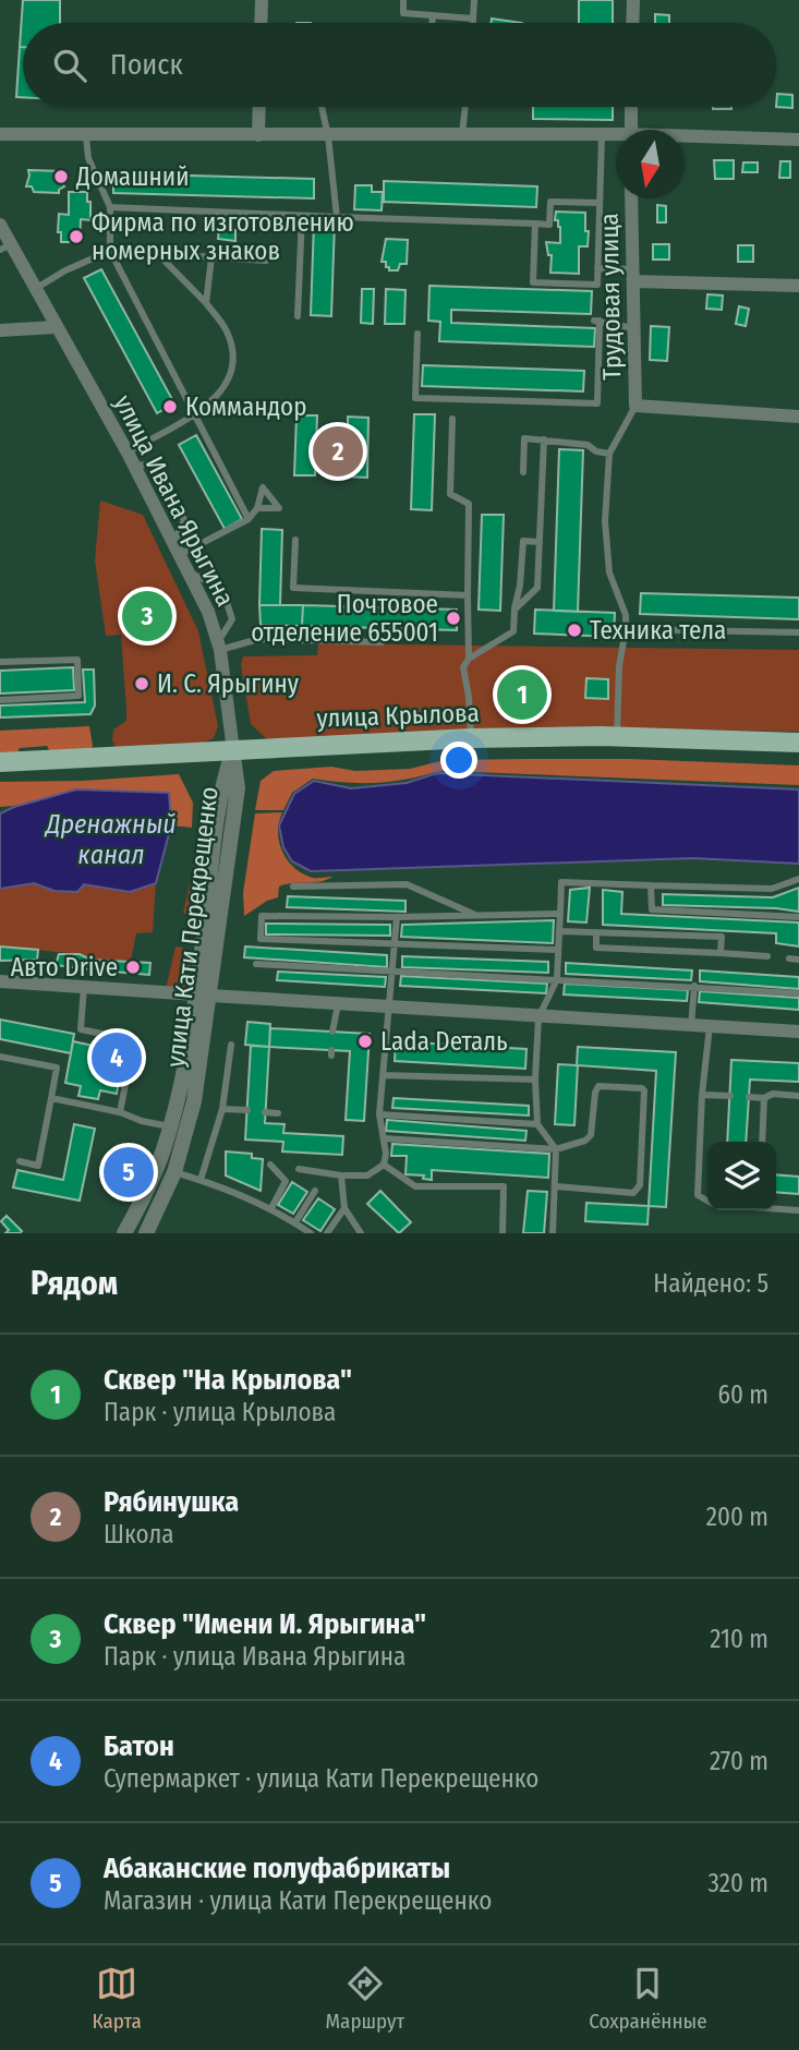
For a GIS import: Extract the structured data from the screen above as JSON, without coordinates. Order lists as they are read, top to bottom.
{
  "streets": {
    "main road": ["улица Крылова"],
    "street": ["Трудовая улица", "улица Ивана Ярыгина", "улица Кати Перекрещенко"]
  },
  "crossings": [
    ["улица Ивана Ярыгина", "улица Крылова"],
    ["улица Ивана Ярыгина", "улица Кати Перекрещенко"],
    ["улица Крылова", "улица Кати Перекрещенко"]
  ],
  "water": ["Дренажный канал"],
  "places": [
    "Домашний",
    "Фирма по изготовлению номерных знаков",
    "Коммандор",
    "Почтовое отделение 655001",
    "Техника тела",
    "И. С. Ярыгину",
    "Авто Drive",
    "Lada Dеталь"
  ],
  "north": "bottom",
  "page": {
    "search": "Поиск",
    "pins": [
      "2",
      "3",
      "1",
      "4",
      "5"
    ],
    "heading": ["Рядом", "Найдено: 5"],
    "list": [
      {
        "mark": "1",
        "name": "Сквер \"На Крылова\"",
        "note": "Парк · улица Крылова",
        "value": "60 m"
      },
      {
        "mark": "2",
        "name": "Рябинушка",
        "note": "Школа",
        "value": "200 m"
      },
      {
        "mark": "3",
        "name": "Сквер \"Имени И. Ярыгина\"",
        "note": "Парк · улица Ивана Ярыгина",
        "value": "210 m"
      },
      {
        "mark": "4",
        "name": "Батон",
        "note": "Супермаркет · улица Кати Перекрещенко",
        "value": "270 m"
      },
      {
        "mark": "5",
        "name": "Абаканские полуфабрикаты",
        "note": "Магазин · улица Кати Перекрещенко",
        "value": "320 m"
      }
    ],
    "nav": ["Карта", "Маршрут", "Сохранённые"]
  }
}
